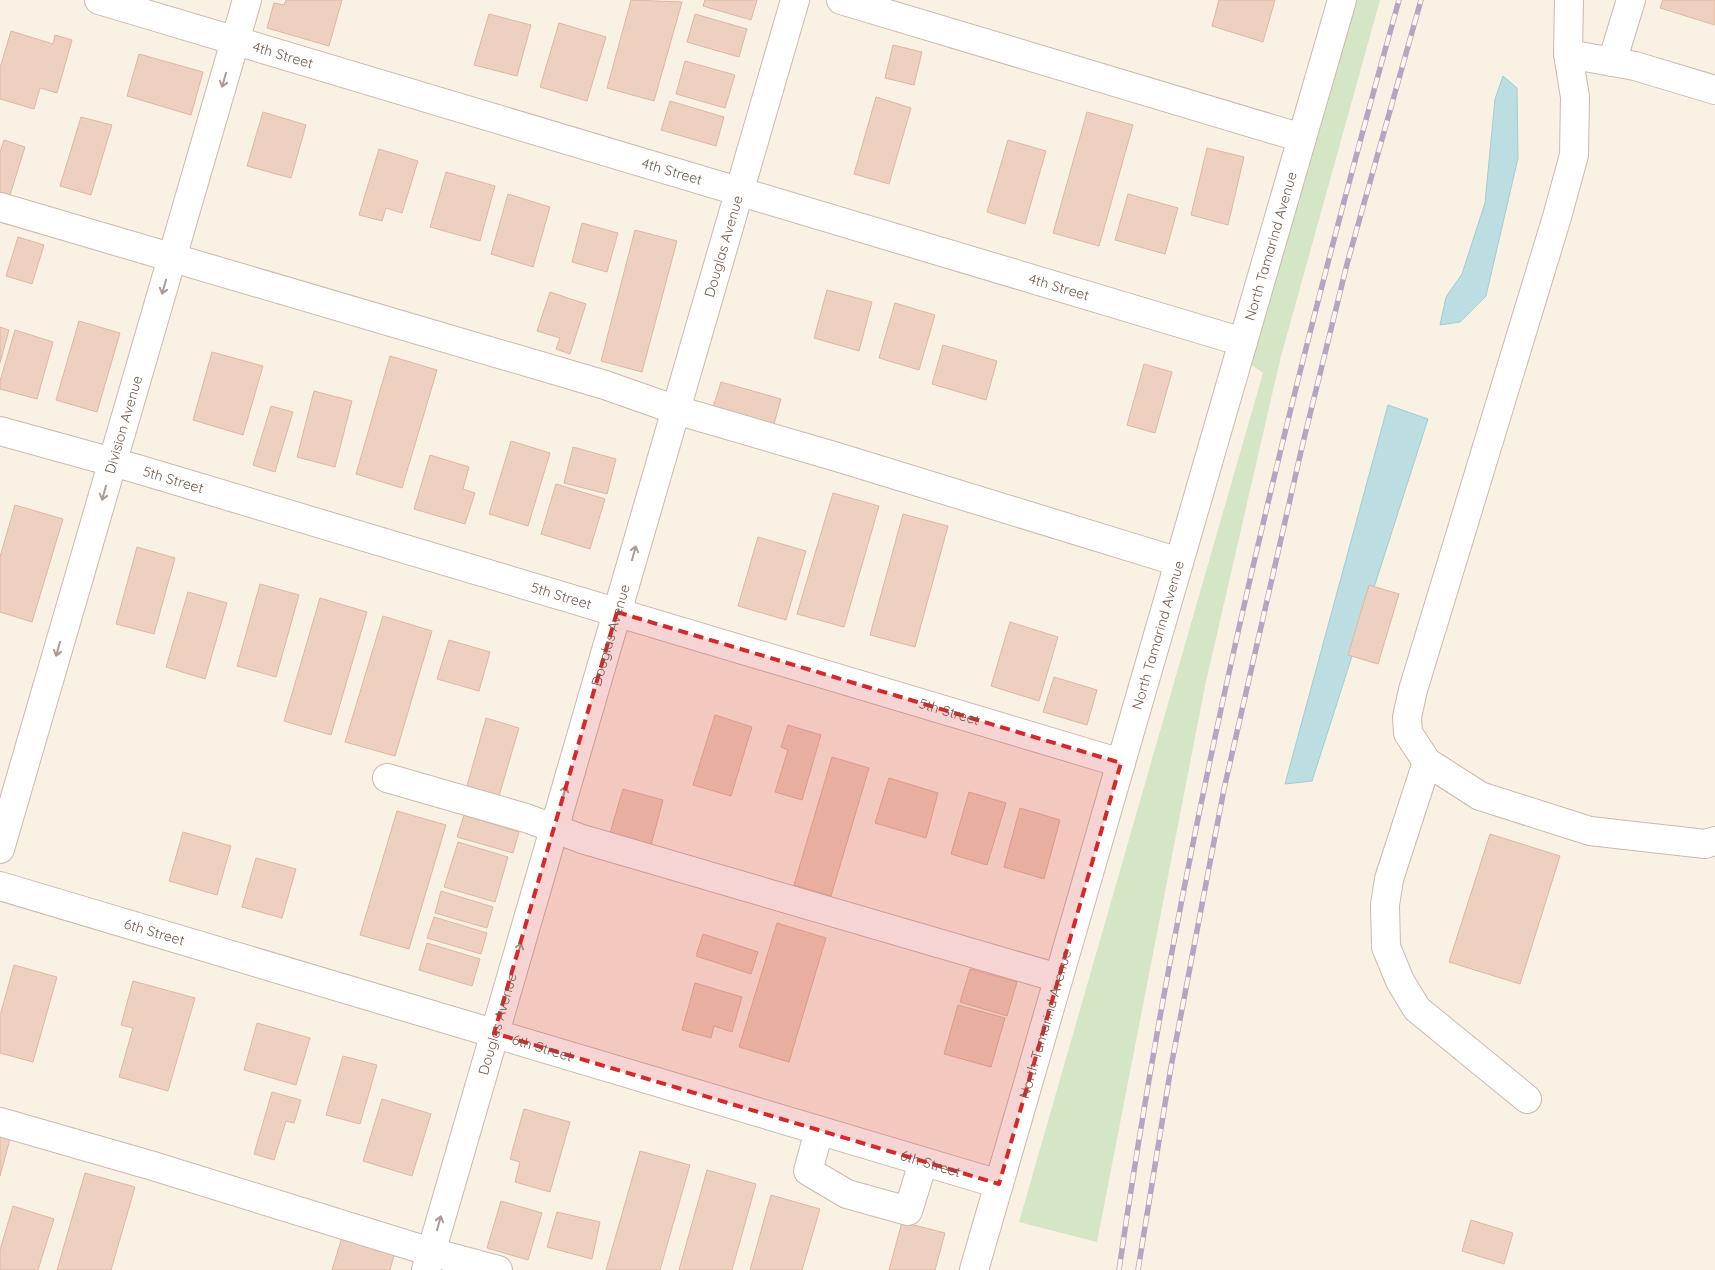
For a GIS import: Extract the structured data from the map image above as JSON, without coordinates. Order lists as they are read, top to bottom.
{
  "streets": {
    "street": [
      "4th Street",
      "Douglas Avenue",
      "North Tamarind Avenue",
      "Division Avenue",
      "5th Street",
      "6th Street"
    ]
  },
  "crossings": [
    ["4th Street", "Douglas Avenue"],
    ["4th Street", "North Tamarind Avenue"],
    ["4th Street", "Division Avenue"],
    ["Douglas Avenue", "5th Street"],
    ["Douglas Avenue", "6th Street"],
    ["North Tamarind Avenue", "5th Street"],
    ["North Tamarind Avenue", "6th Street"],
    ["Division Avenue", "5th Street"]
  ],
  "one_way": ["Douglas Avenue", "Division Avenue"]
}
